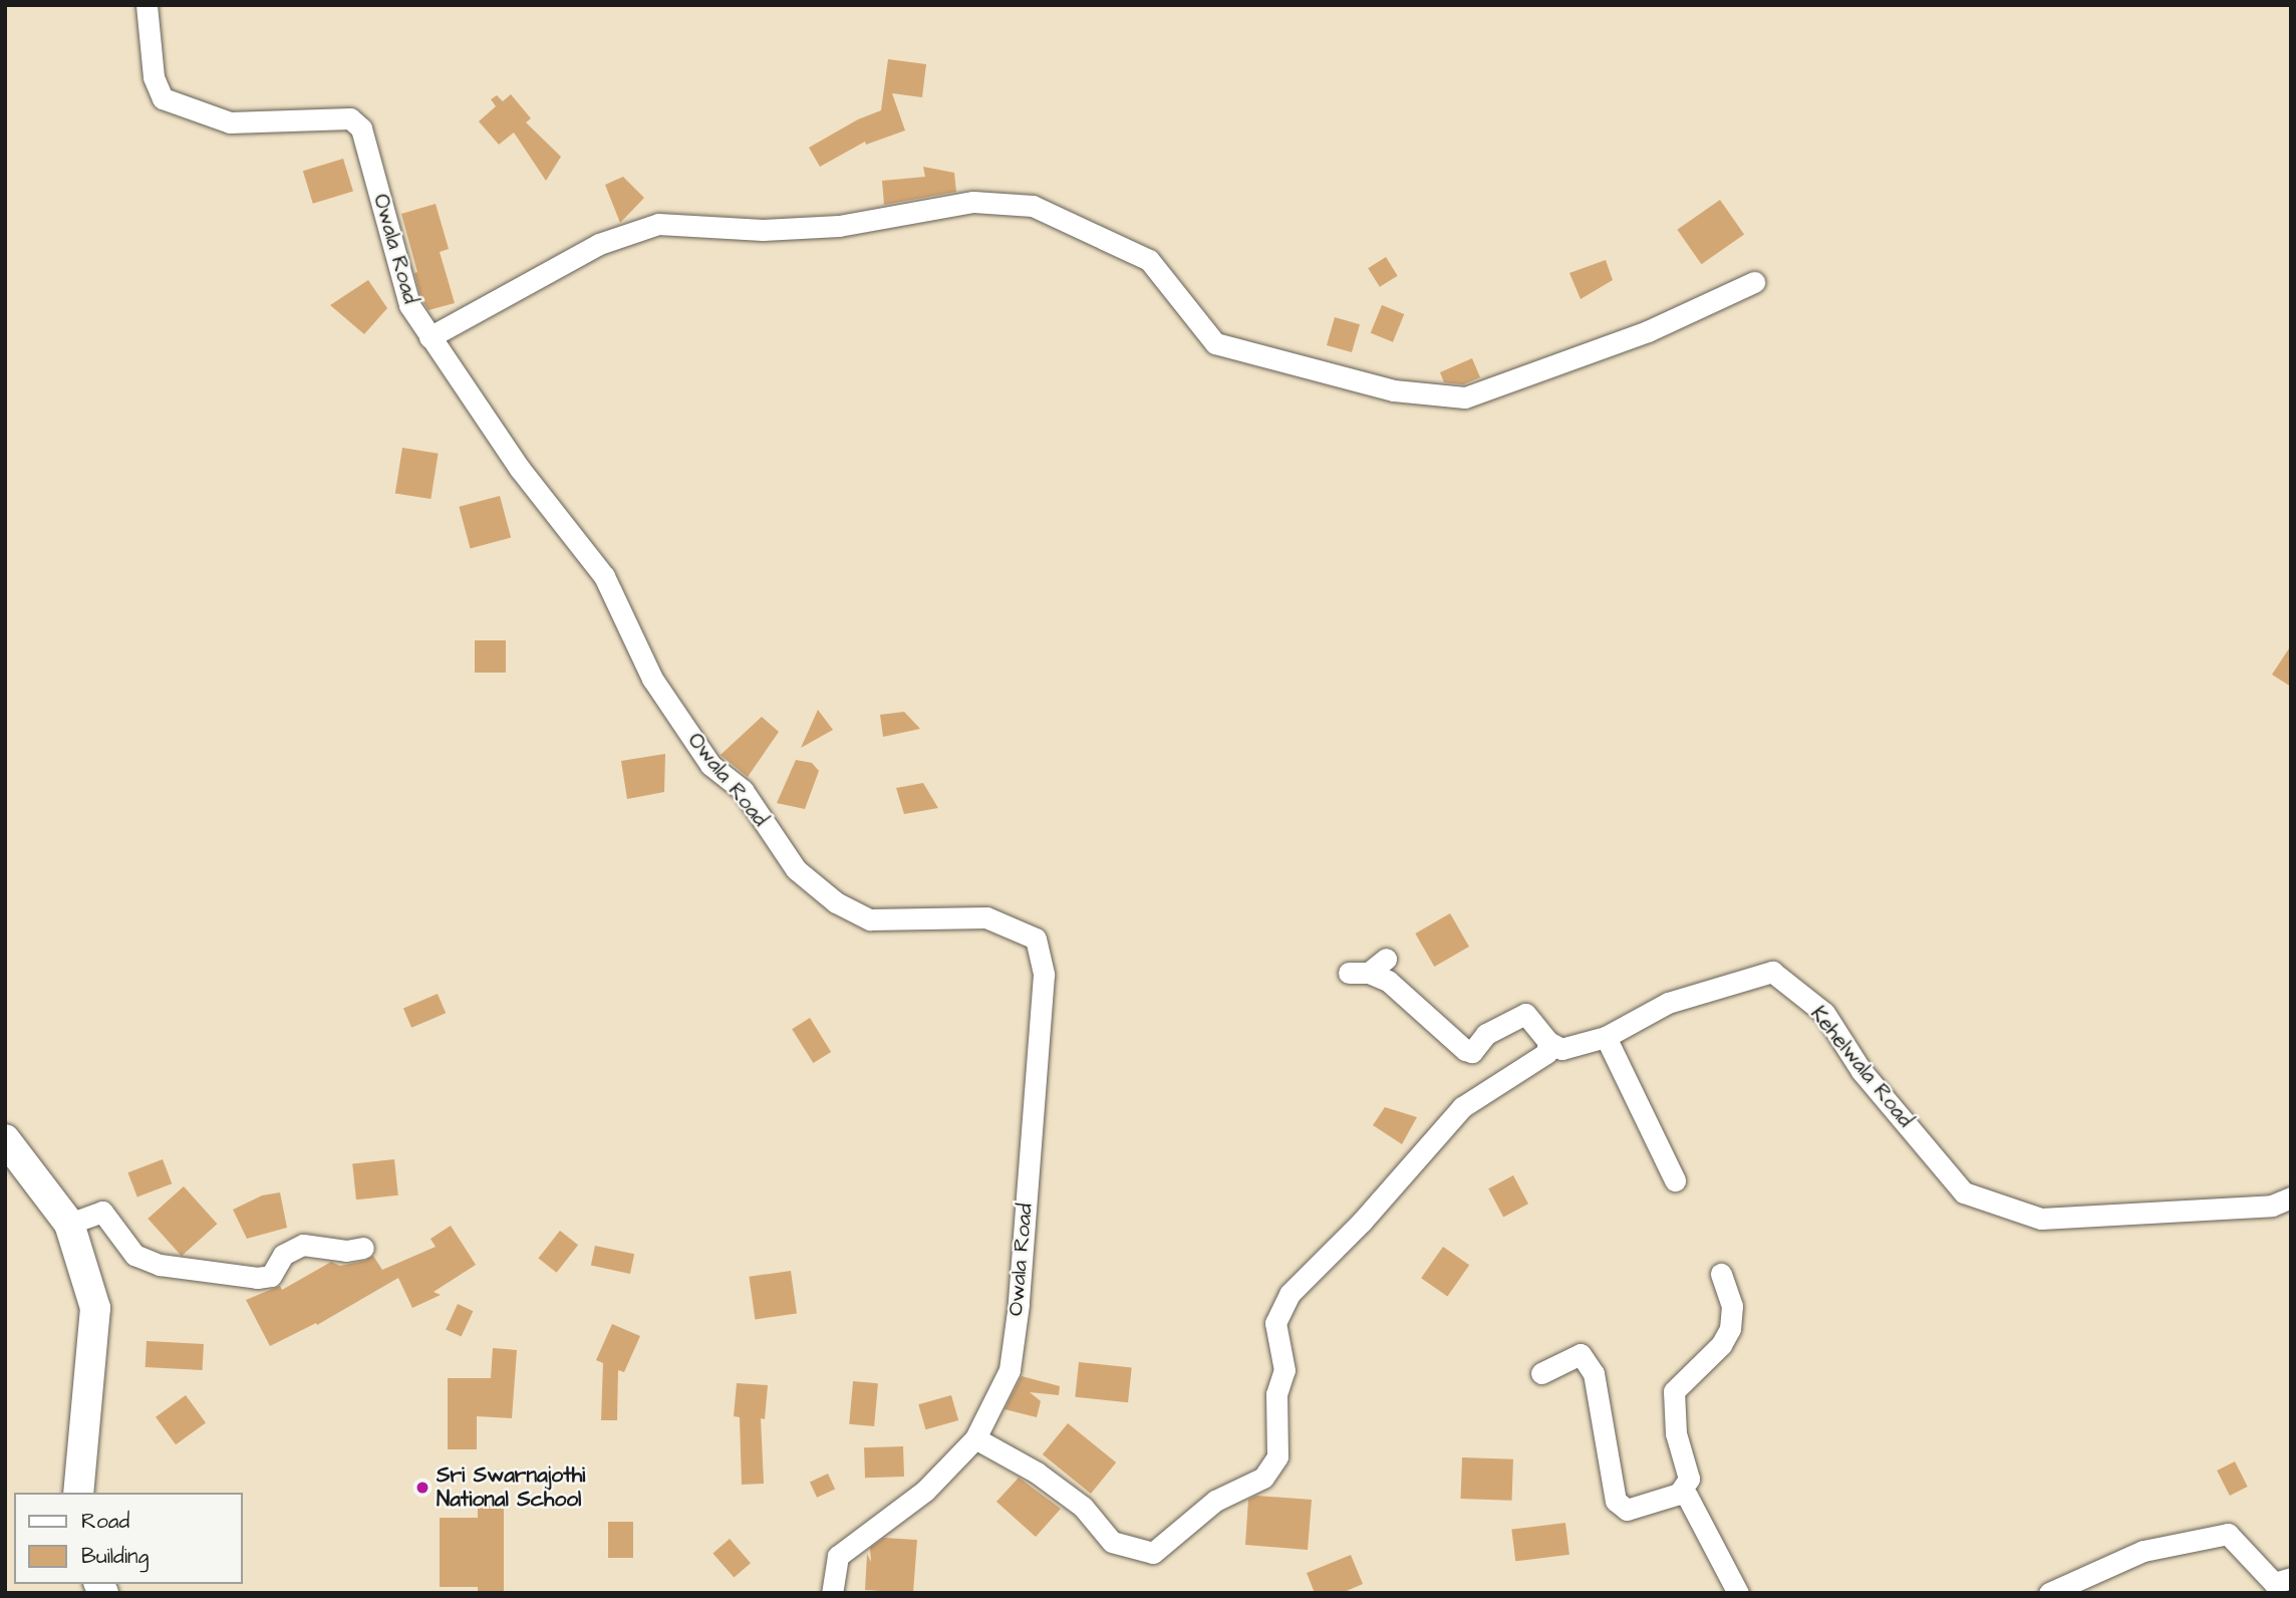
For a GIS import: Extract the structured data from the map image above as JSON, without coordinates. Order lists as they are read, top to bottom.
{
  "streets": {
    "street": ["Owala Road", "Kehelwala Road"]
  },
  "places": ["Sri Swarnajothi National School"],
  "legend": ["Road", "Building"]
}
